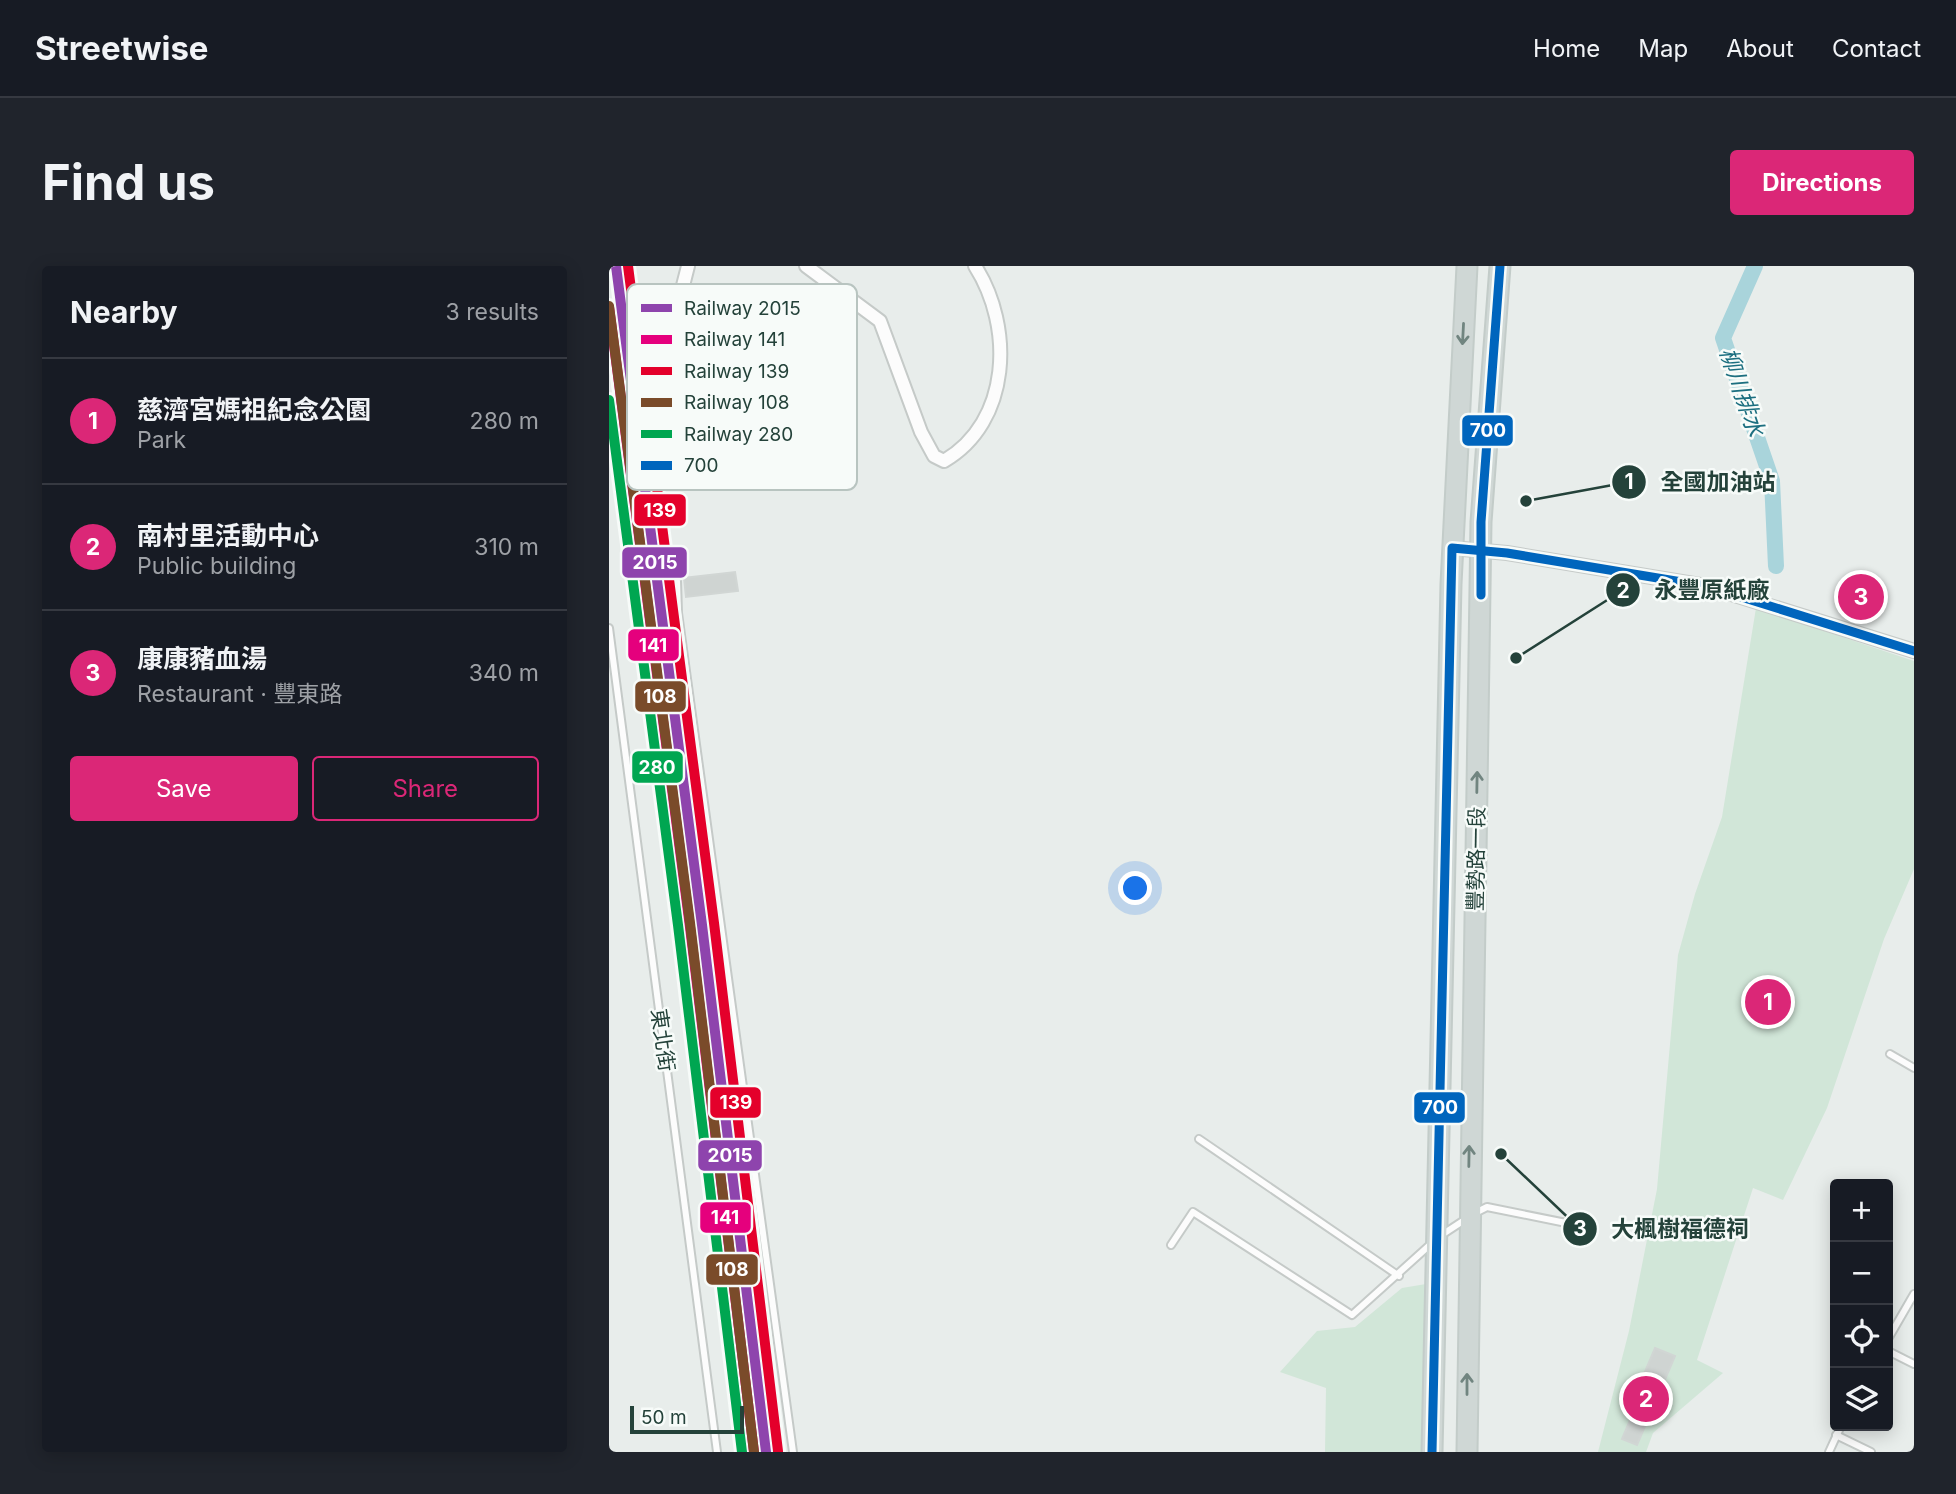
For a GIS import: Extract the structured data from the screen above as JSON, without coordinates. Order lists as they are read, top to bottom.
{
  "streets": {
    "main road": ["豐勢路一段"],
    "lane": ["東北街"]
  },
  "water": ["柳川排水"],
  "places": ["全國加油站", "永豐原紙廠", "大楓樹福德祠"],
  "lines": [
    "rail line 2015",
    "rail line 139",
    "transit line 700",
    "rail line 108",
    "rail line 141",
    "rail line 280"
  ],
  "legend": [
    "Railway 2015",
    "Railway 141",
    "Railway 139",
    "Railway 108",
    "Railway 280",
    "700"
  ],
  "scale_bar": "50 m",
  "page": {
    "header": "Streetwise",
    "nav": [
      "Home",
      "Map",
      "About",
      "Contact"
    ],
    "buttons": [
      "Directions",
      ["Save", "Share"]
    ],
    "title": "Find us",
    "heading": ["Nearby", "3 results"],
    "list": [
      {
        "mark": "1",
        "name": "慈濟宮媽祖紀念公園",
        "note": "Park",
        "value": "280 m"
      },
      {
        "mark": "2",
        "name": "南村里活動中心",
        "note": "Public building",
        "value": "310 m"
      },
      {
        "mark": "3",
        "name": "康康豬血湯",
        "note": "Restaurant · 豐東路",
        "value": "340 m"
      }
    ],
    "pins": ["3", "1", "2"],
    "map_buttons": ["+", "−"],
    "scale": "50 m"
  }
}
